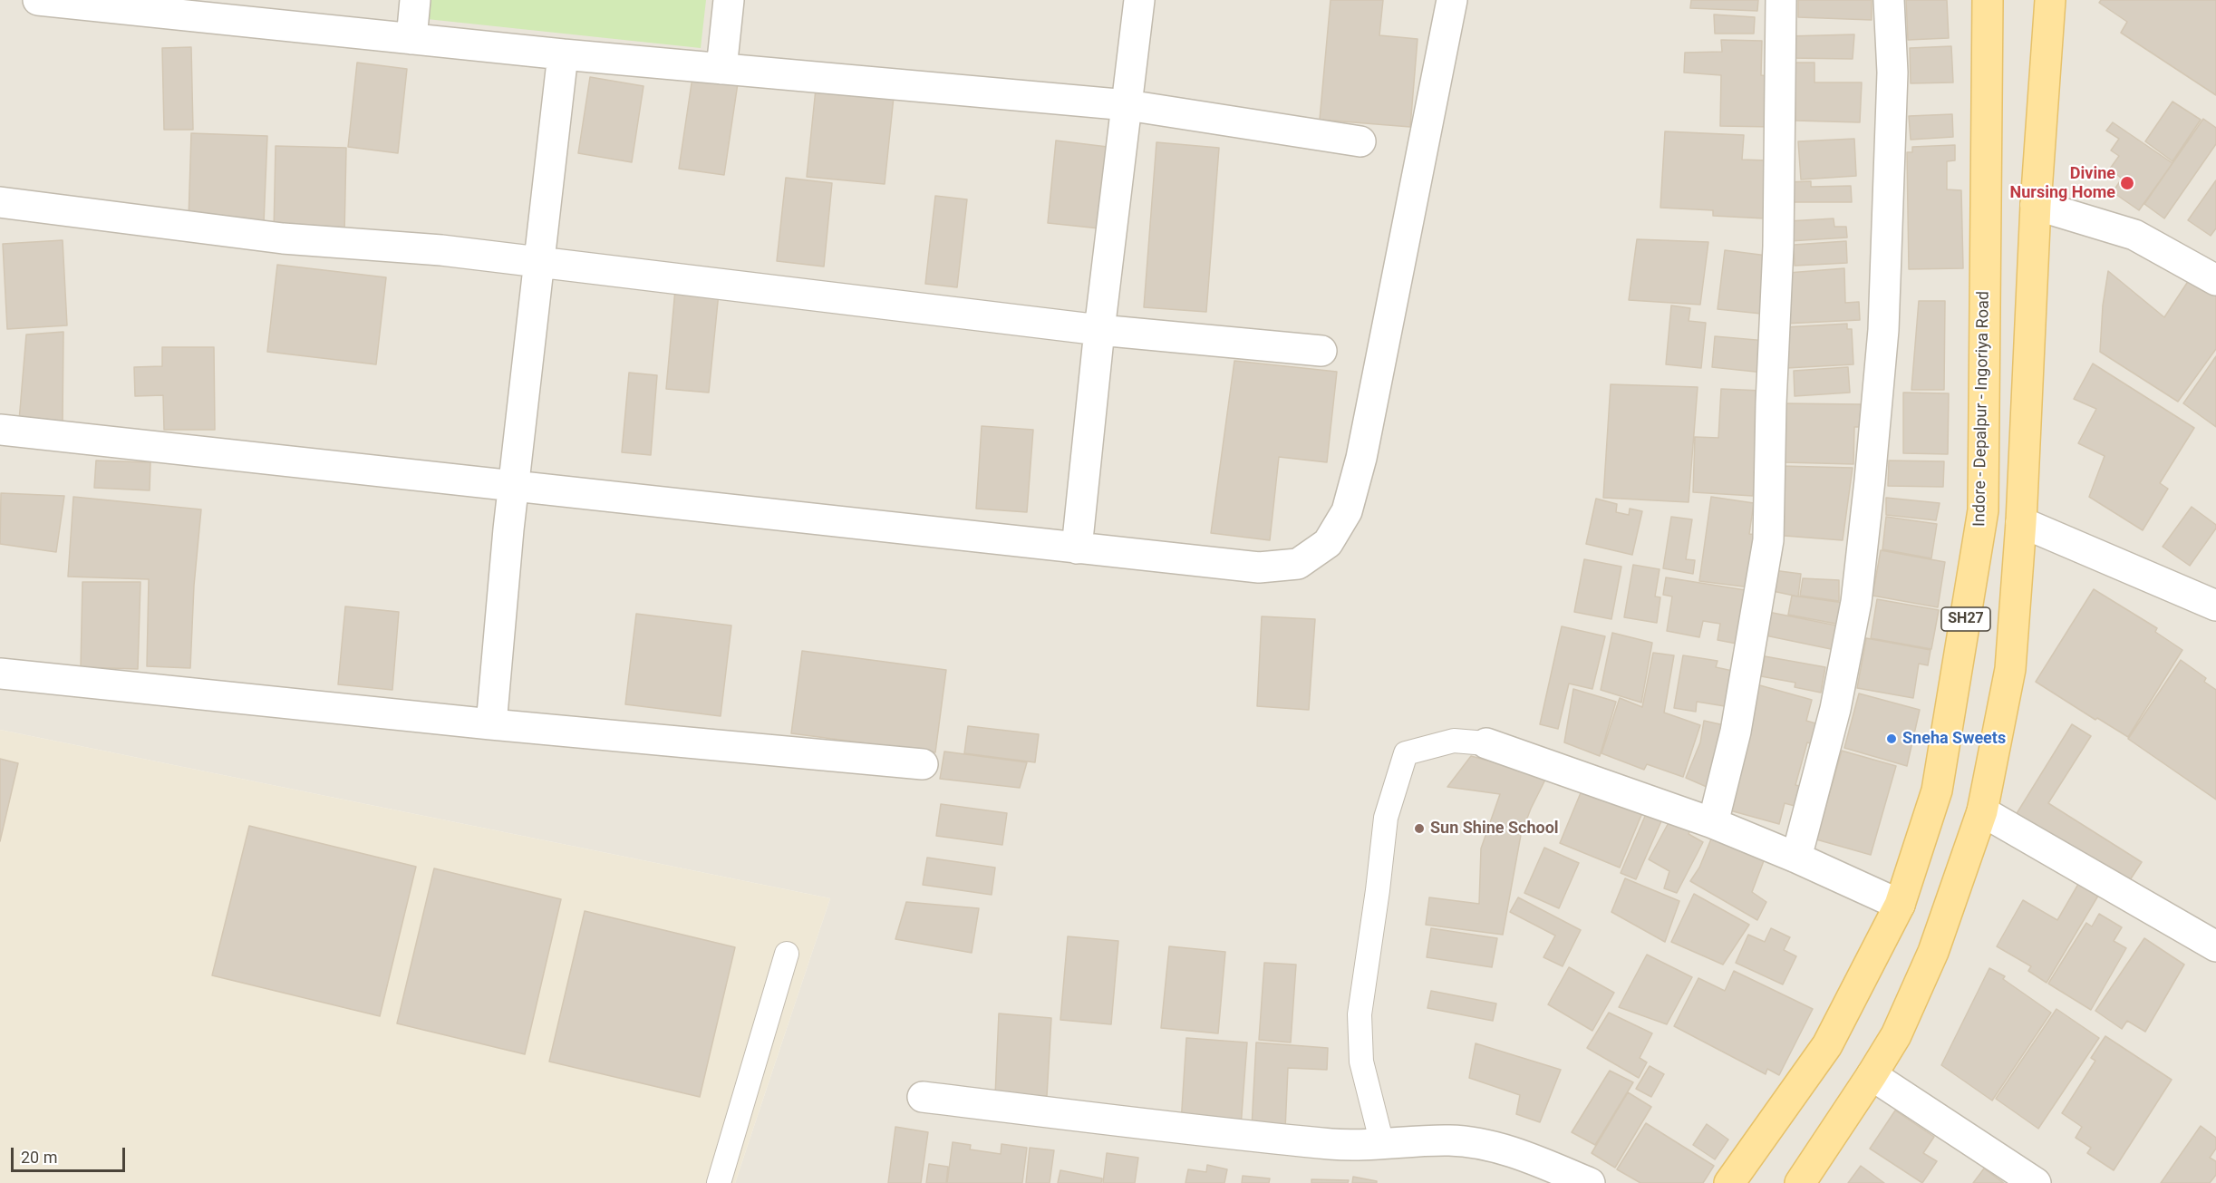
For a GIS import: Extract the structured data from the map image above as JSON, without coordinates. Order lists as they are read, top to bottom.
{
  "streets": {
    "main road": ["Indore - Depalpur - Ingoriya Road", "SH27"]
  },
  "places": ["Divine Nursing Home", "Sneha Sweets", "Sun Shine School"],
  "scale_bar": "20 m"
}
